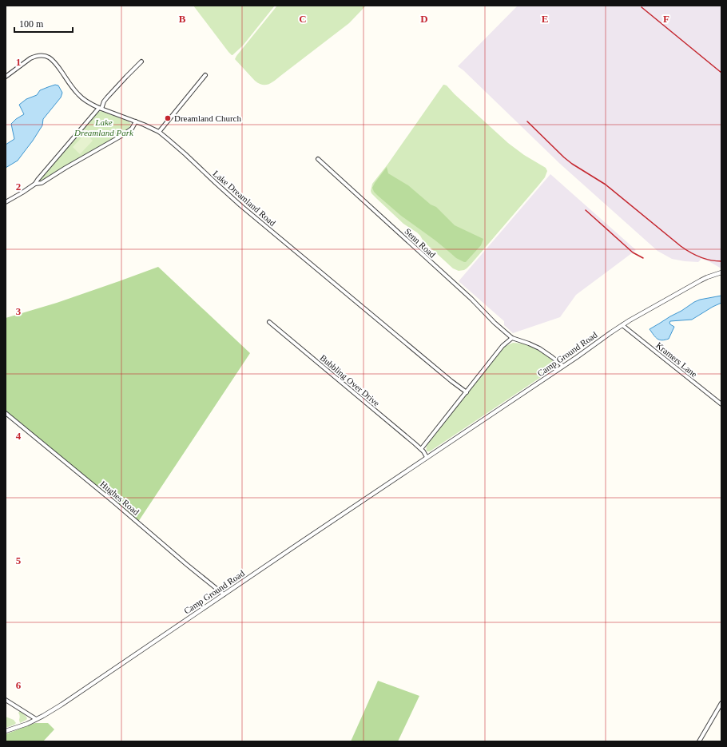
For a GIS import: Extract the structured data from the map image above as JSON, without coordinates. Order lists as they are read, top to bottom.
{
  "streets": {
    "street": [
      "Lake Dreamland Road",
      "Senn Road",
      "Camp Ground Road",
      "Kramers Lane",
      "Bubbling Over Drive",
      "Hughes Road"
    ]
  },
  "crossings": [
    ["Camp Ground Road", "Kramers Lane"],
    ["Camp Ground Road", "Hughes Road"]
  ],
  "parks": ["Lake Dreamland Park"],
  "places": ["Dreamland Church"],
  "scale_bar": "100 m",
  "grid": {
    "columns": [
      "B",
      "C",
      "D",
      "E",
      "F"
    ],
    "rows": [
      "1",
      "2",
      "3",
      "4",
      "5",
      "6"
    ]
  }
}
